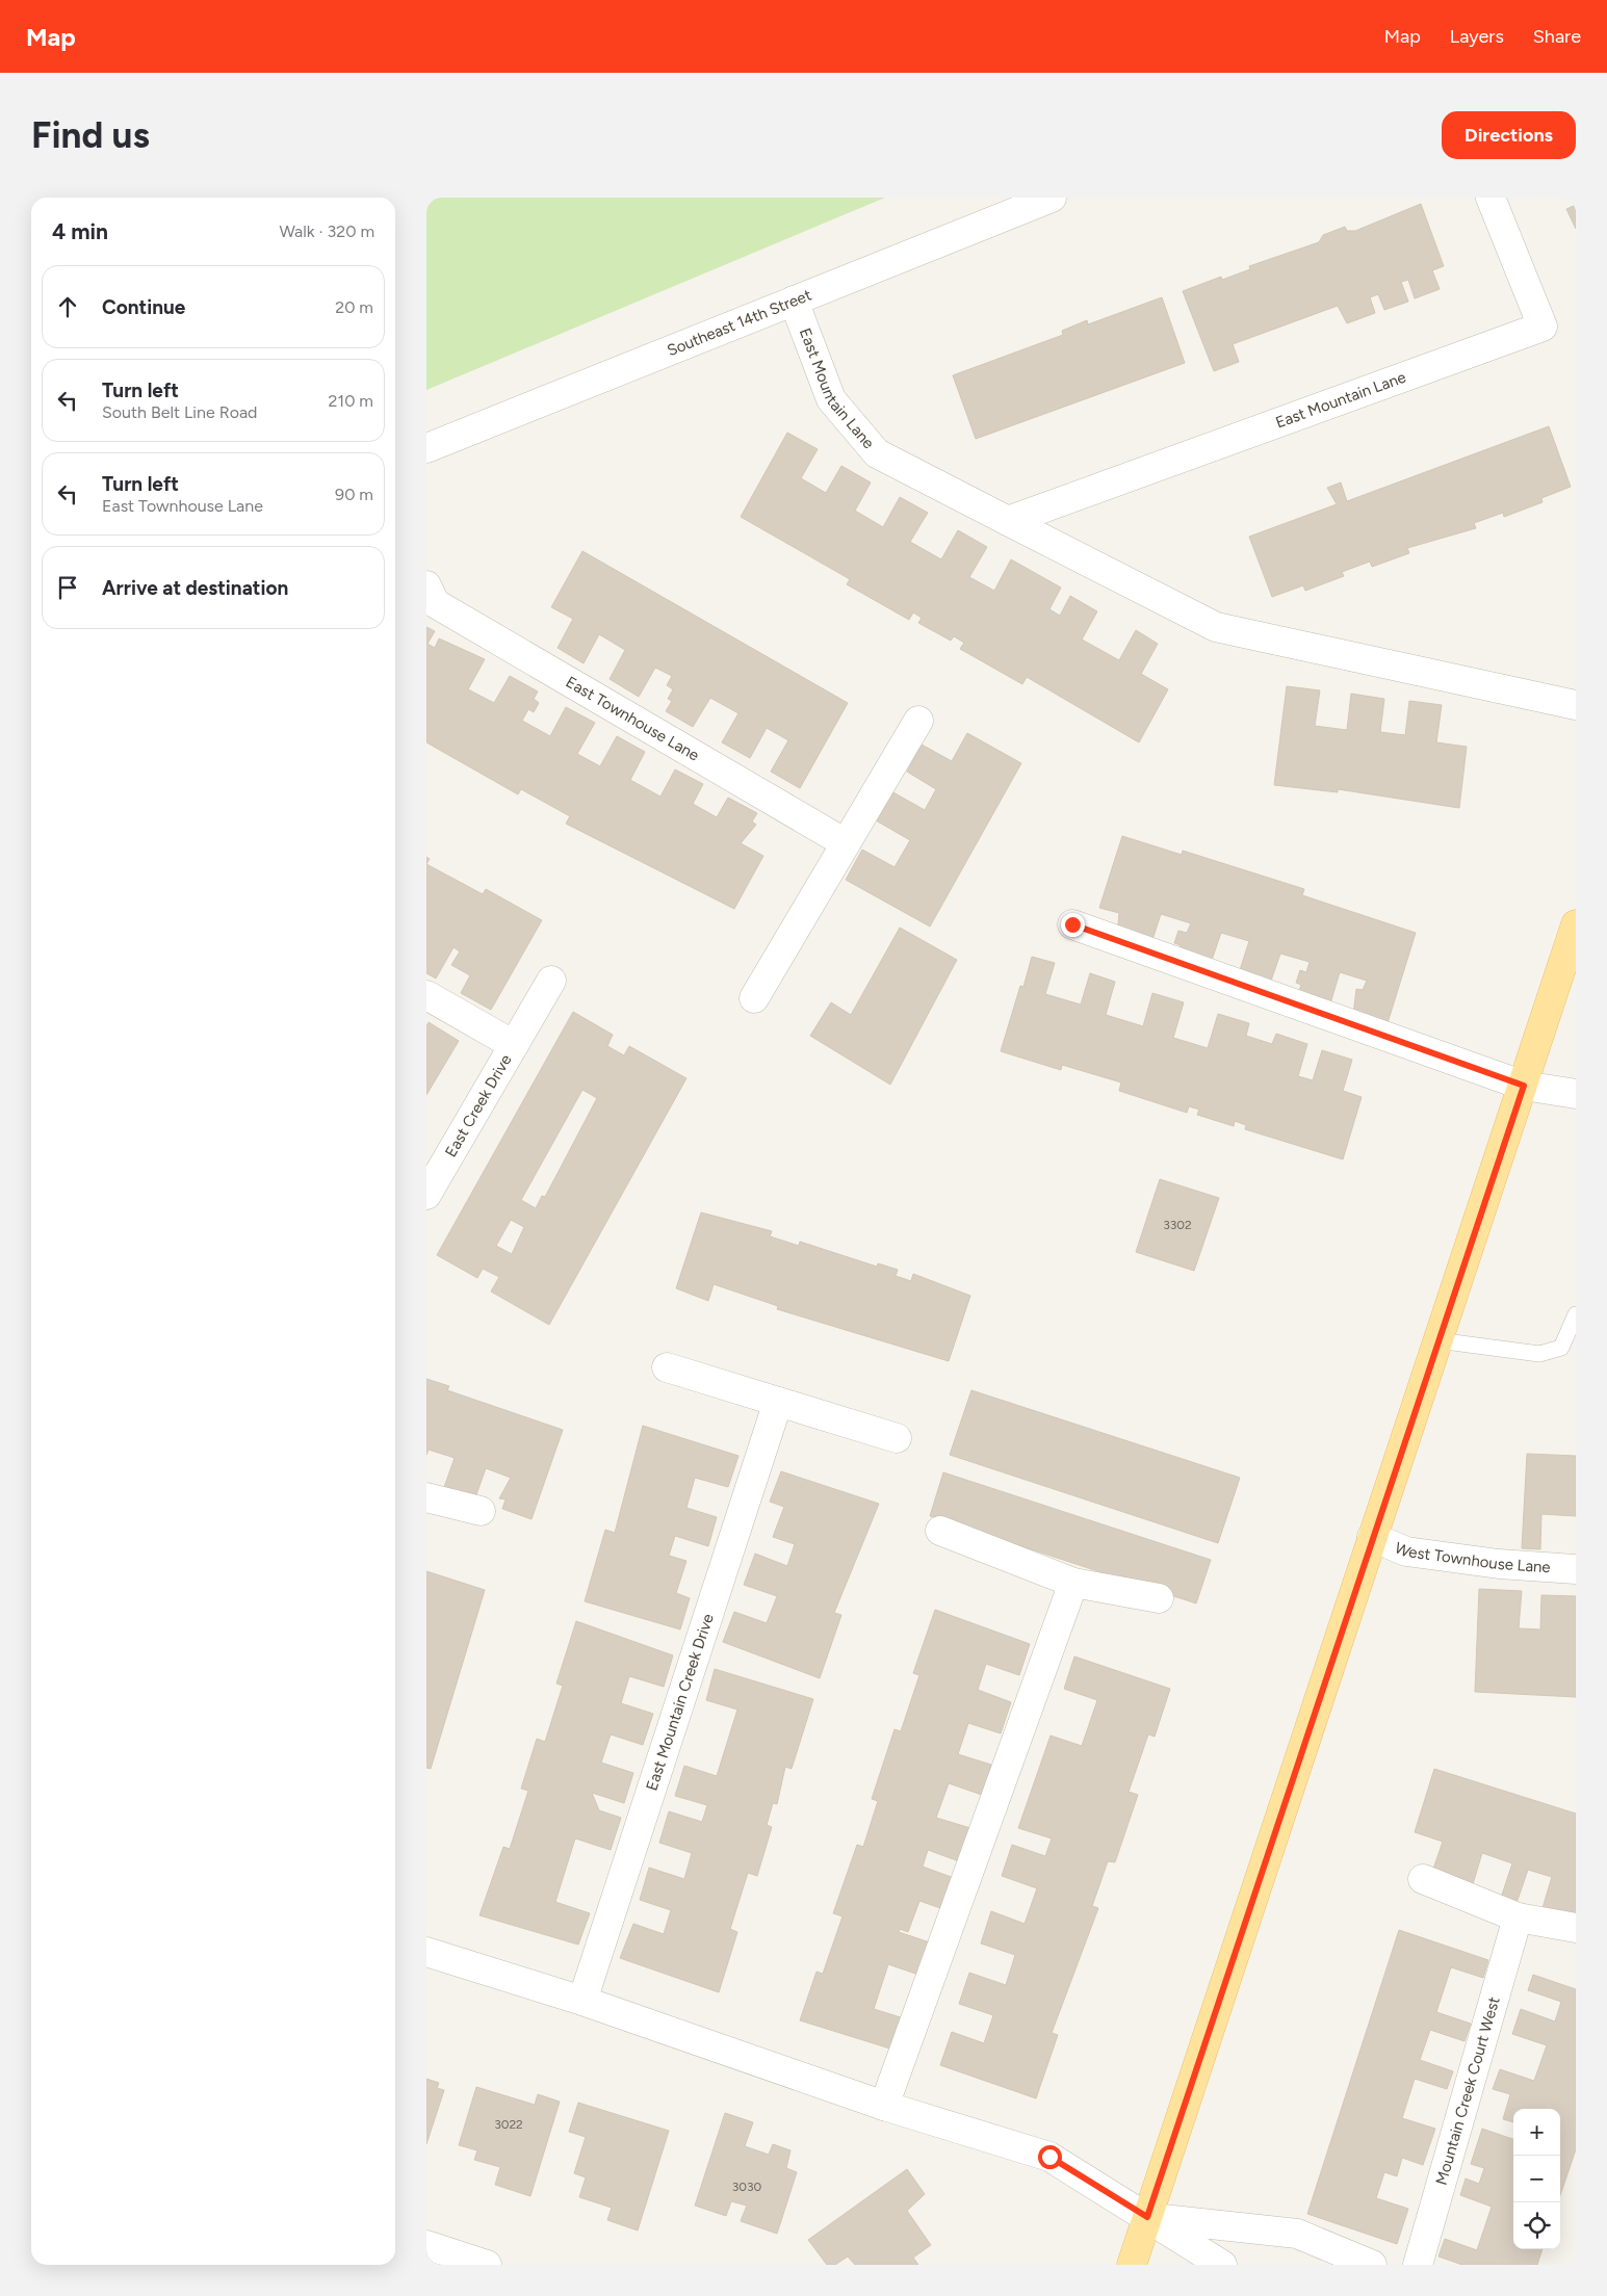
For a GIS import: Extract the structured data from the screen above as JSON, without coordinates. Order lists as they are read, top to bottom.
{
  "streets": {
    "street": [
      "Southeast 14th Street",
      "East Mountain Lane",
      "East Townhouse Lane",
      "East Creek Drive",
      "West Townhouse Lane",
      "East Mountain Creek Drive",
      "Mountain Creek Court West"
    ]
  },
  "crossings": [
    ["Southeast 14th Street", "East Mountain Lane"]
  ],
  "house_numbers": ["3302", "3022", "3030"],
  "page": {
    "header": "Map",
    "nav": ["Map", "Layers", "Share"],
    "buttons": "Directions",
    "title": "Find us",
    "heading": ["4 min", "Walk · 320 m"],
    "list": [
      ["Continue", "20 m"],
      ["Turn left", "South Belt Line Road", "210 m"],
      ["Turn left", "East Townhouse Lane", "90 m"],
      "Arrive at destination"
    ],
    "map_buttons": ["+", "−"]
  }
}
